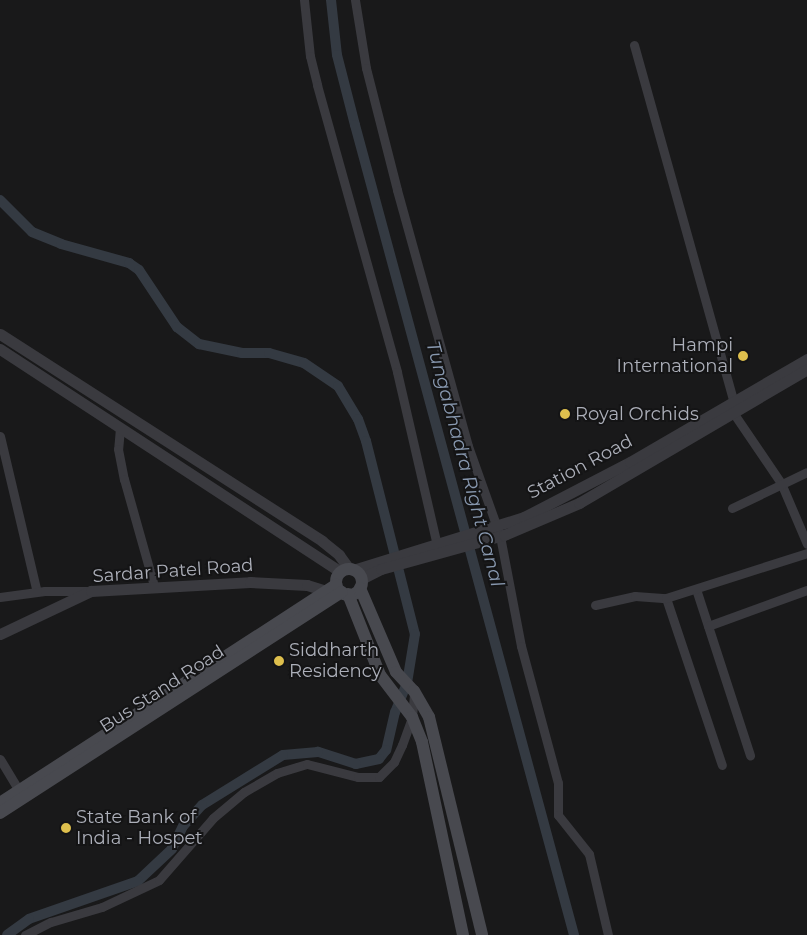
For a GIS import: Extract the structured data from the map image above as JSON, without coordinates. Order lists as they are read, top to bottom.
{
  "streets": {
    "main road": ["Bus Stand Road"],
    "street": ["Station Road", "Sardar Patel Road"]
  },
  "crossings": [
    ["Sardar Patel Road", "Bus Stand Road"]
  ],
  "water": ["Tungabhadra Right Canal"],
  "places": [
    "Hampi International",
    "Royal Orchids",
    "Siddharth Residency",
    "State Bank of India - Hospet"
  ]
}
